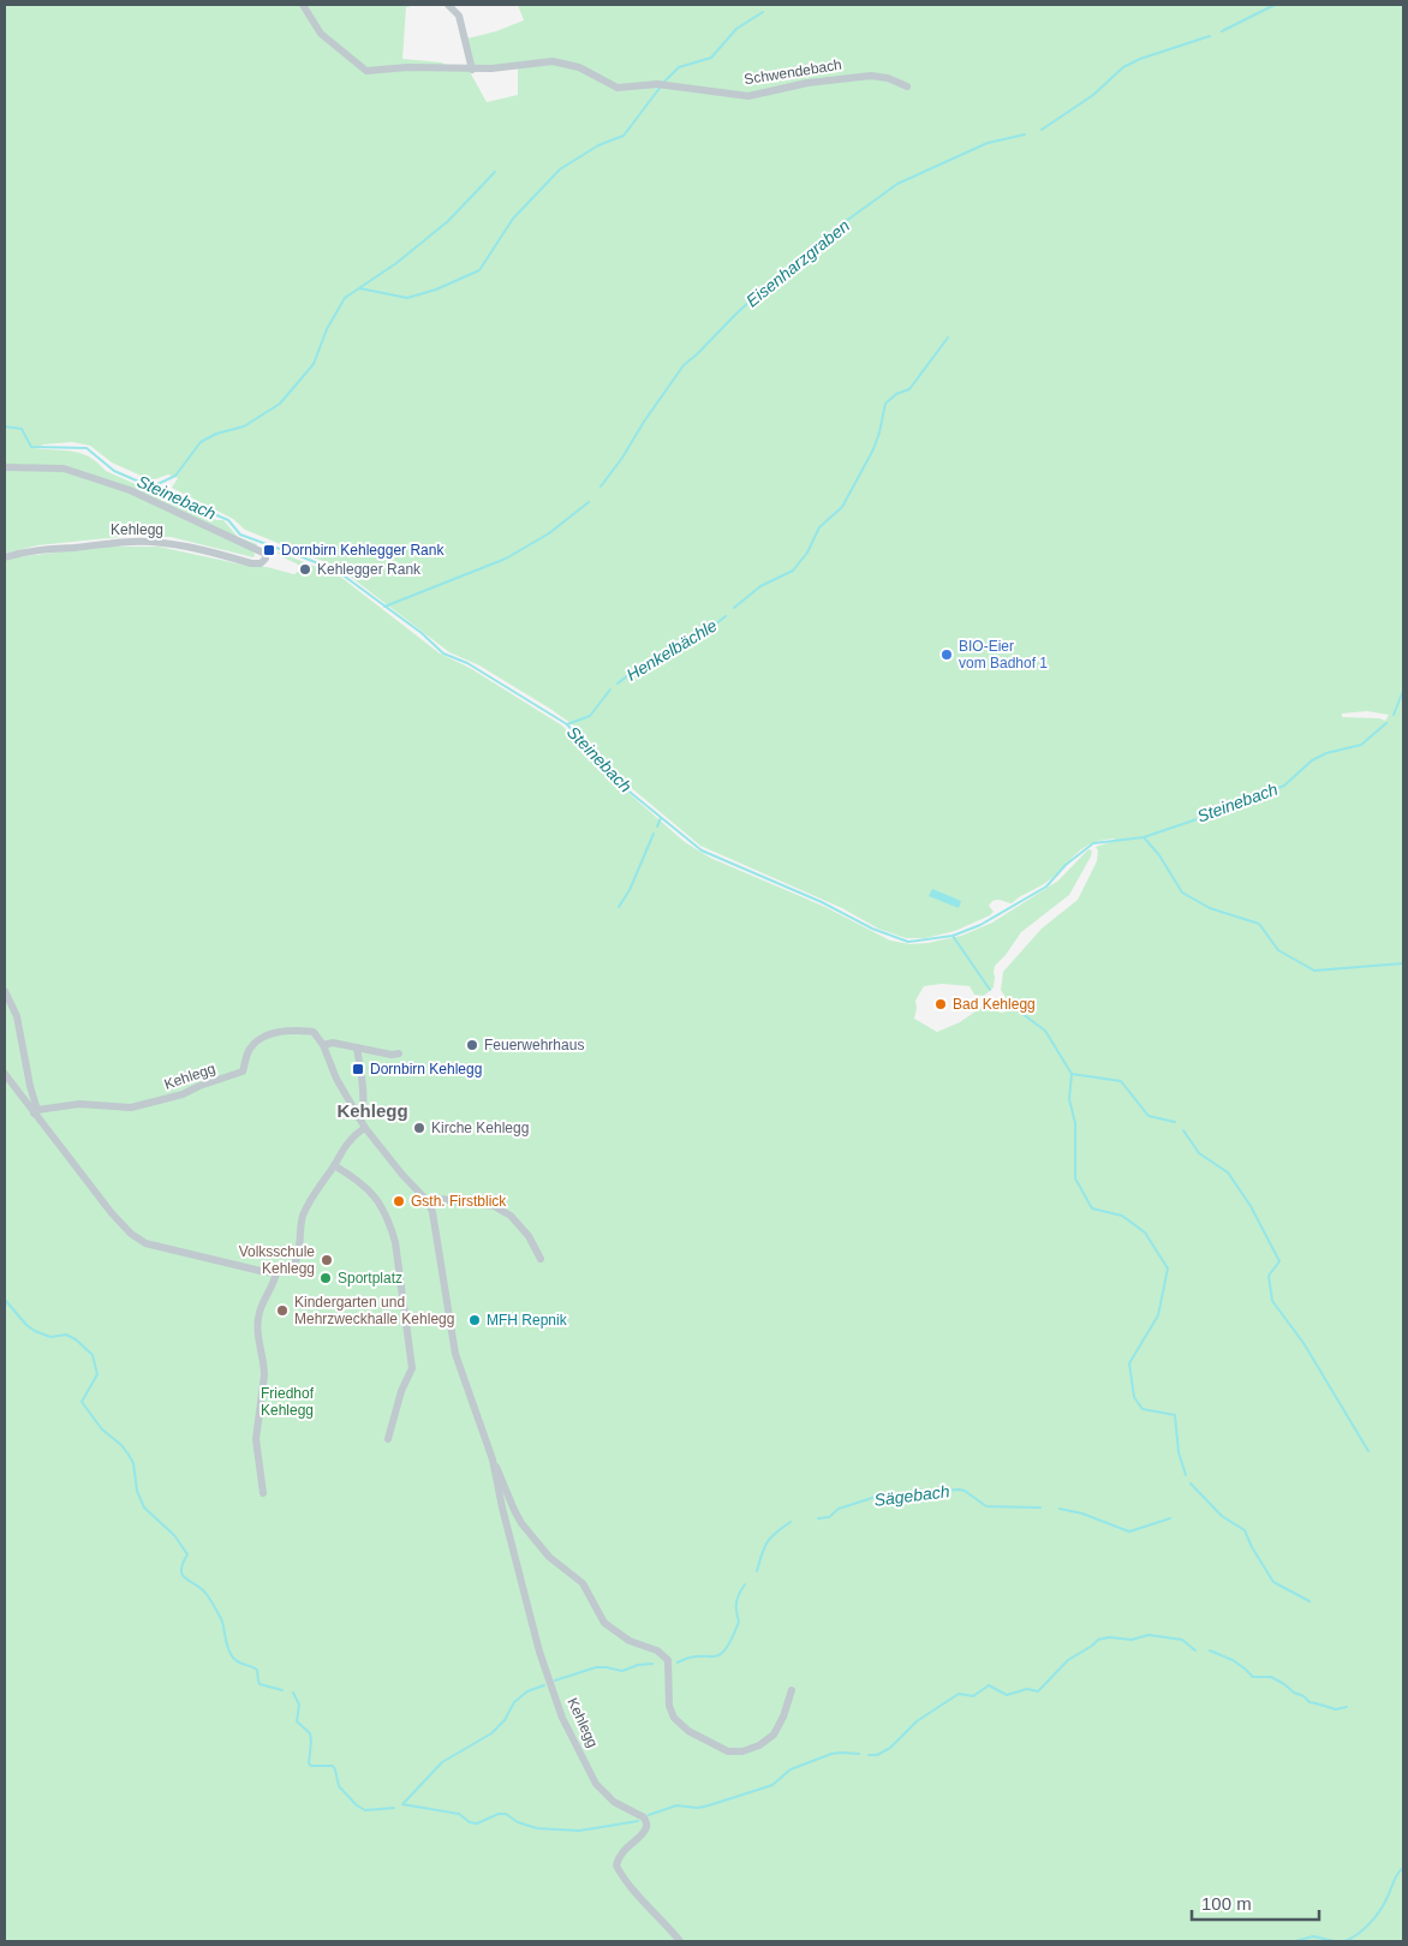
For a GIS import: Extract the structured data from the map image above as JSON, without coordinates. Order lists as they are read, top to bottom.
{
  "streets": {
    "street": ["Schwendebach", "Kehlegg"]
  },
  "districts": ["Kehlegg"],
  "water": [
    "Eisenharzgraben",
    "Steinebach",
    "Henkelbächle",
    "Sägebach"
  ],
  "parks": ["Friedhof Kehlegg"],
  "places": {
    "transit": ["Dornbirn Kehlegger Rank", "Dornbirn Kehlegg"],
    "other": [
      "Kehlegger Rank",
      "BIO-Eier vom Badhof 1",
      "Bad Kehlegg",
      "Feuerwehrhaus",
      "Kirche Kehlegg",
      "Gsth. Firstblick",
      "Volksschule Kehlegg",
      "Sportplatz",
      "Kindergarten und Mehrzweckhalle Kehlegg",
      "MFH Repnik"
    ]
  },
  "scale_bar": "100 m"
}
